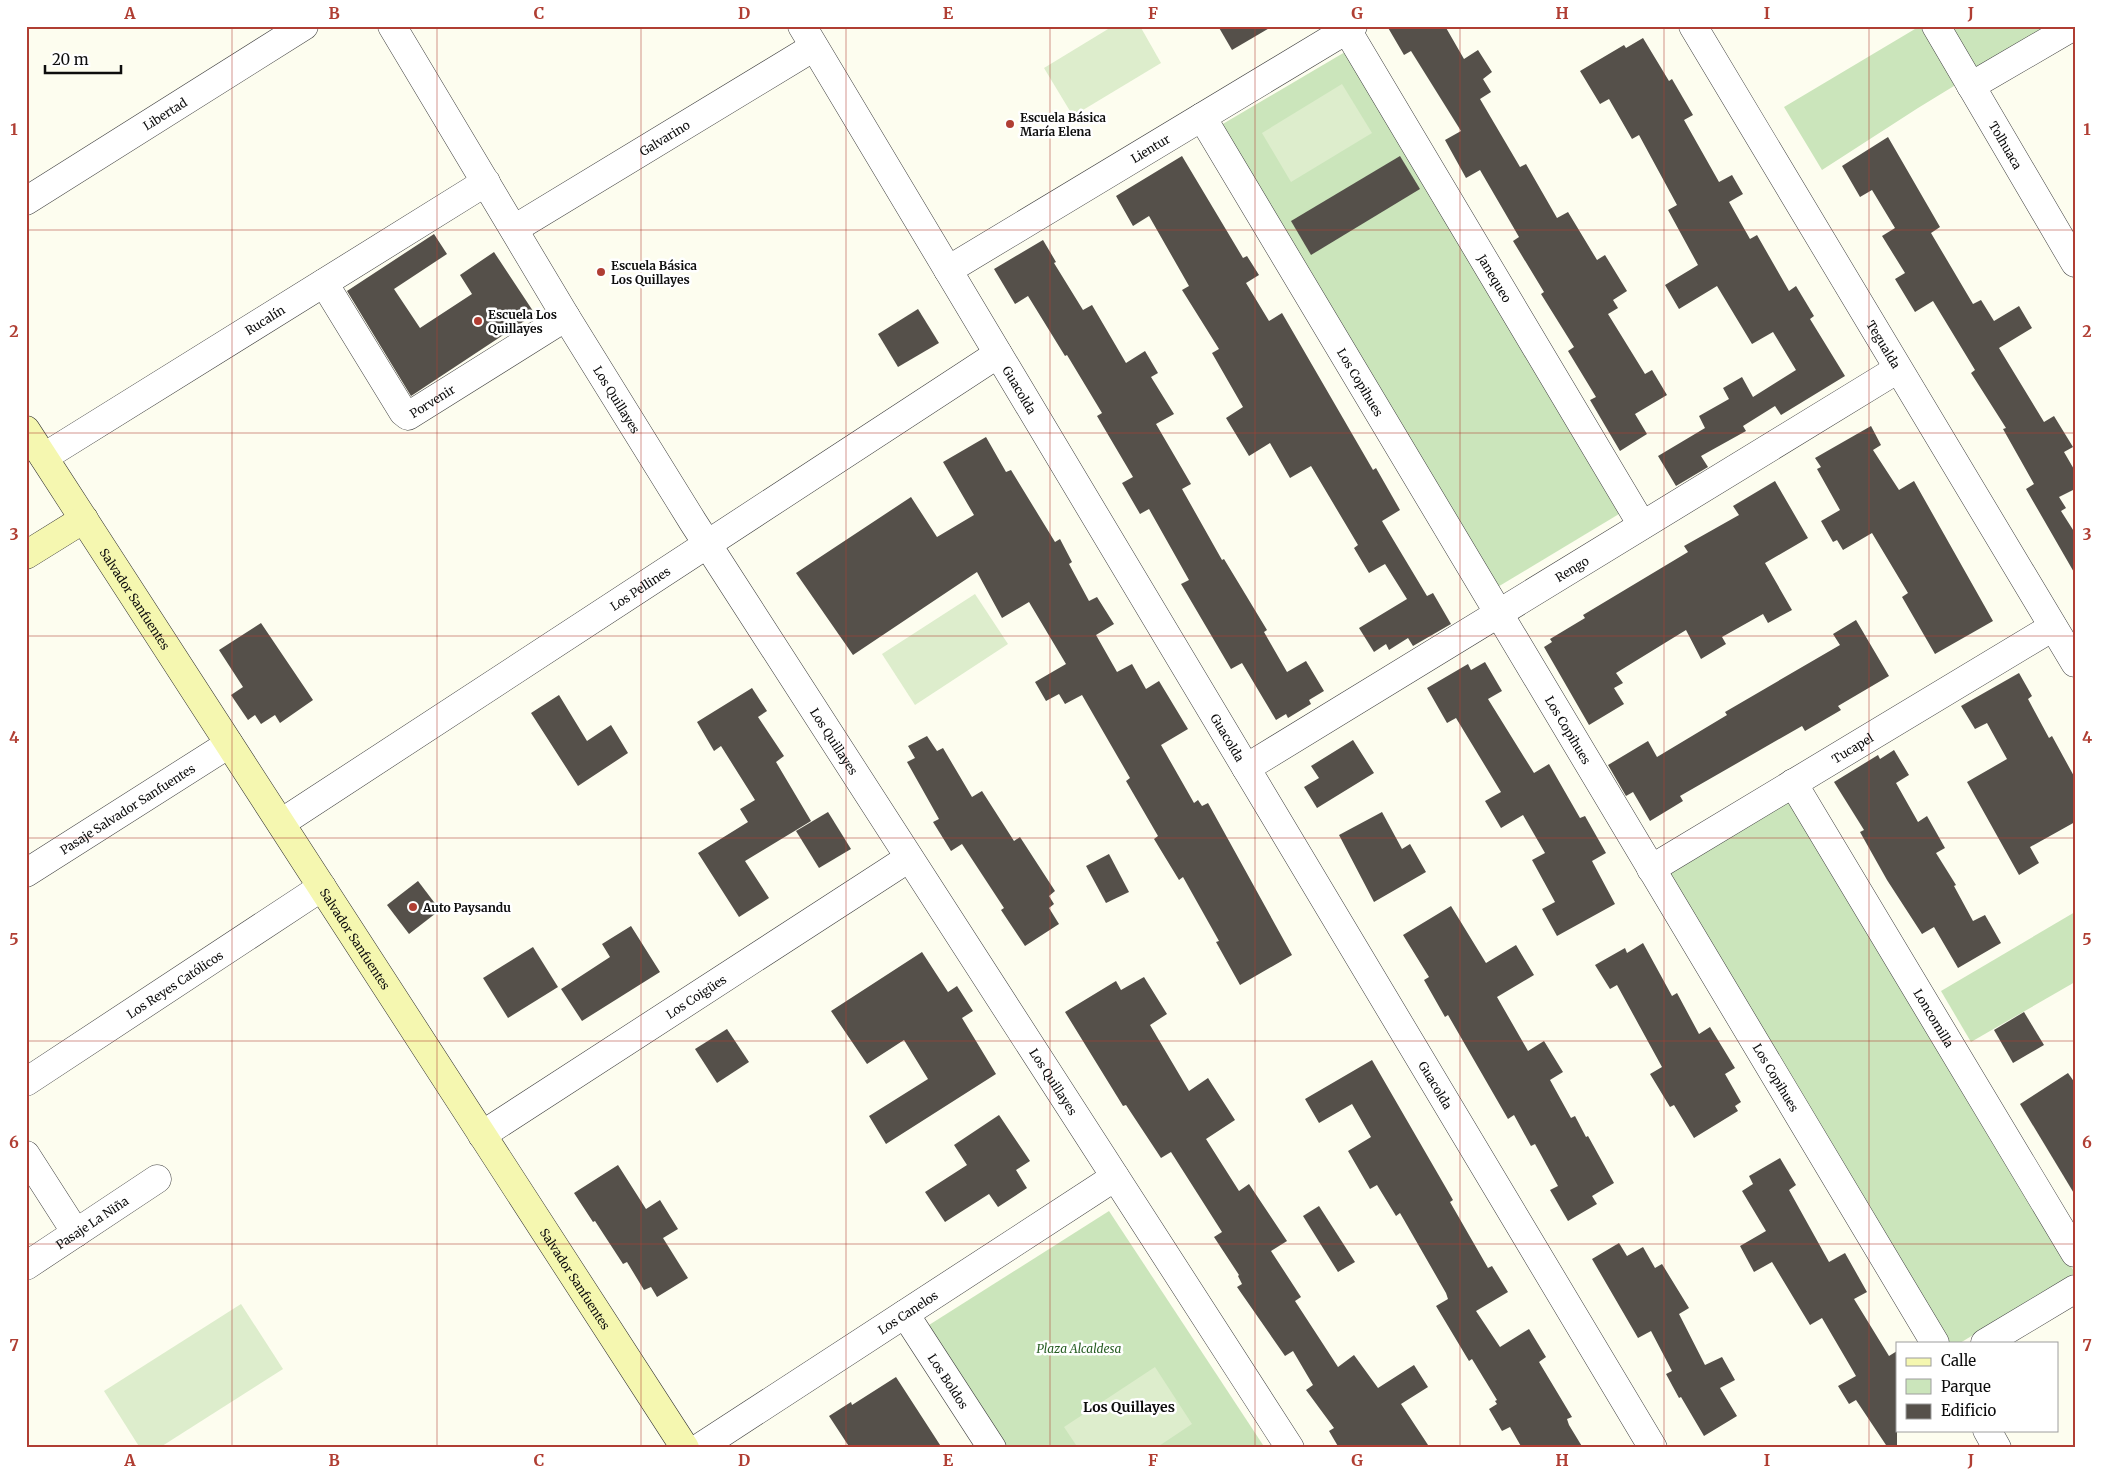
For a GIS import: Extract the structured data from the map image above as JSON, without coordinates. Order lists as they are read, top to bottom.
{
  "streets": {
    "street": [
      "Libertad",
      "Galvarino",
      "Tolhuaca",
      "Lientur",
      "Janequeo",
      "Rucalín",
      "Tegualda",
      "Los Copihues",
      "Guacolda",
      "Los Quillayes",
      "Porvenir",
      "Rengo",
      "Los Pellines",
      "Salvador Sanfuentes",
      "Tucapel",
      "Pasaje Salvador Sanfuentes",
      "Los Reyes Católicos",
      "Los Coigües",
      "Loncomilla",
      "Pasaje La Niña",
      "Los Canelos",
      "Los Boldos"
    ]
  },
  "crossings": [
    ["Galvarino", "Guacolda"],
    ["Galvarino", "Los Quillayes"],
    ["Lientur", "Janequeo"],
    ["Lientur", "Los Copihues"],
    ["Lientur", "Guacolda"],
    ["Janequeo", "Rengo"],
    ["Rucalín", "Los Quillayes"],
    ["Rucalín", "Porvenir"],
    ["Rucalín", "Salvador Sanfuentes"],
    ["Tegualda", "Rengo"],
    ["Tegualda", "Tucapel"],
    ["Los Copihues", "Rengo"],
    ["Los Copihues", "Tucapel"],
    ["Guacolda", "Rengo"],
    ["Guacolda", "Los Pellines"],
    ["Los Quillayes", "Porvenir"],
    ["Los Quillayes", "Los Pellines"],
    ["Los Quillayes", "Los Coigües"],
    ["Los Quillayes", "Los Canelos"],
    ["Los Pellines", "Salvador Sanfuentes"],
    ["Salvador Sanfuentes", "Pasaje Salvador Sanfuentes"],
    ["Salvador Sanfuentes", "Los Reyes Católicos"],
    ["Salvador Sanfuentes", "Los Coigües"],
    ["Tucapel", "Loncomilla"],
    ["Los Canelos", "Los Boldos"]
  ],
  "districts": ["Los Quillayes"],
  "parks": ["Plaza Alcaldesa"],
  "places": [
    "Escuela Básica María Elena",
    "Escuela Básica Los Quillayes",
    "Escuela Los Quillayes",
    "Auto Paysandu"
  ],
  "legend": ["Calle", "Parque", "Edificio"],
  "scale_bar": "20 m",
  "grid": {
    "columns": [
      "A",
      "B",
      "C",
      "D",
      "E",
      "F",
      "G",
      "H",
      "I",
      "J"
    ],
    "rows": [
      "1",
      "2",
      "3",
      "4",
      "5",
      "6",
      "7"
    ]
  }
}
